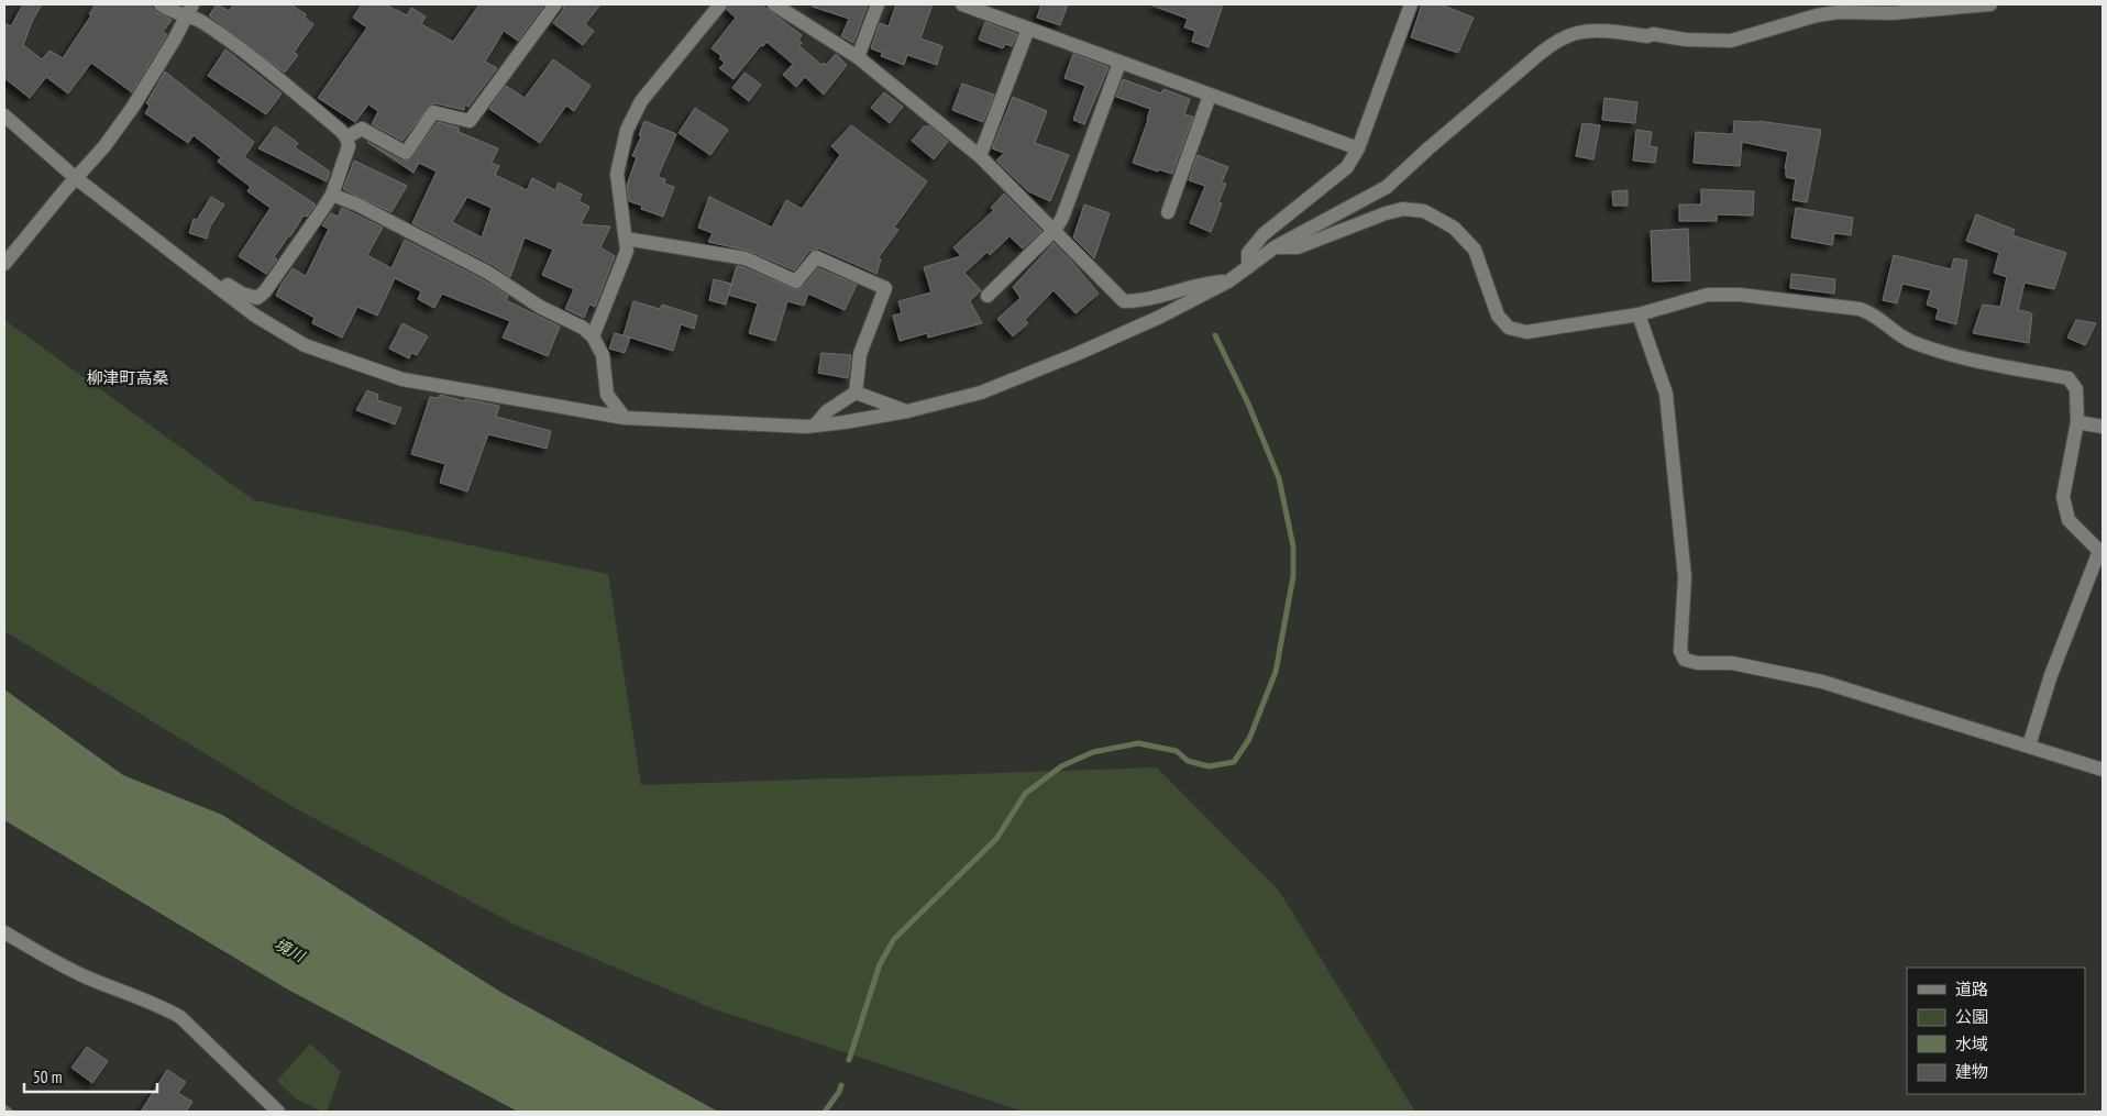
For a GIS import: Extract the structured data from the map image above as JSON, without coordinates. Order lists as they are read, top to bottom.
{
  "districts": ["柳津町高桑"],
  "water": ["境川"],
  "legend": [
    "道路",
    "公園",
    "水域",
    "建物"
  ],
  "scale_bar": "50 m"
}
